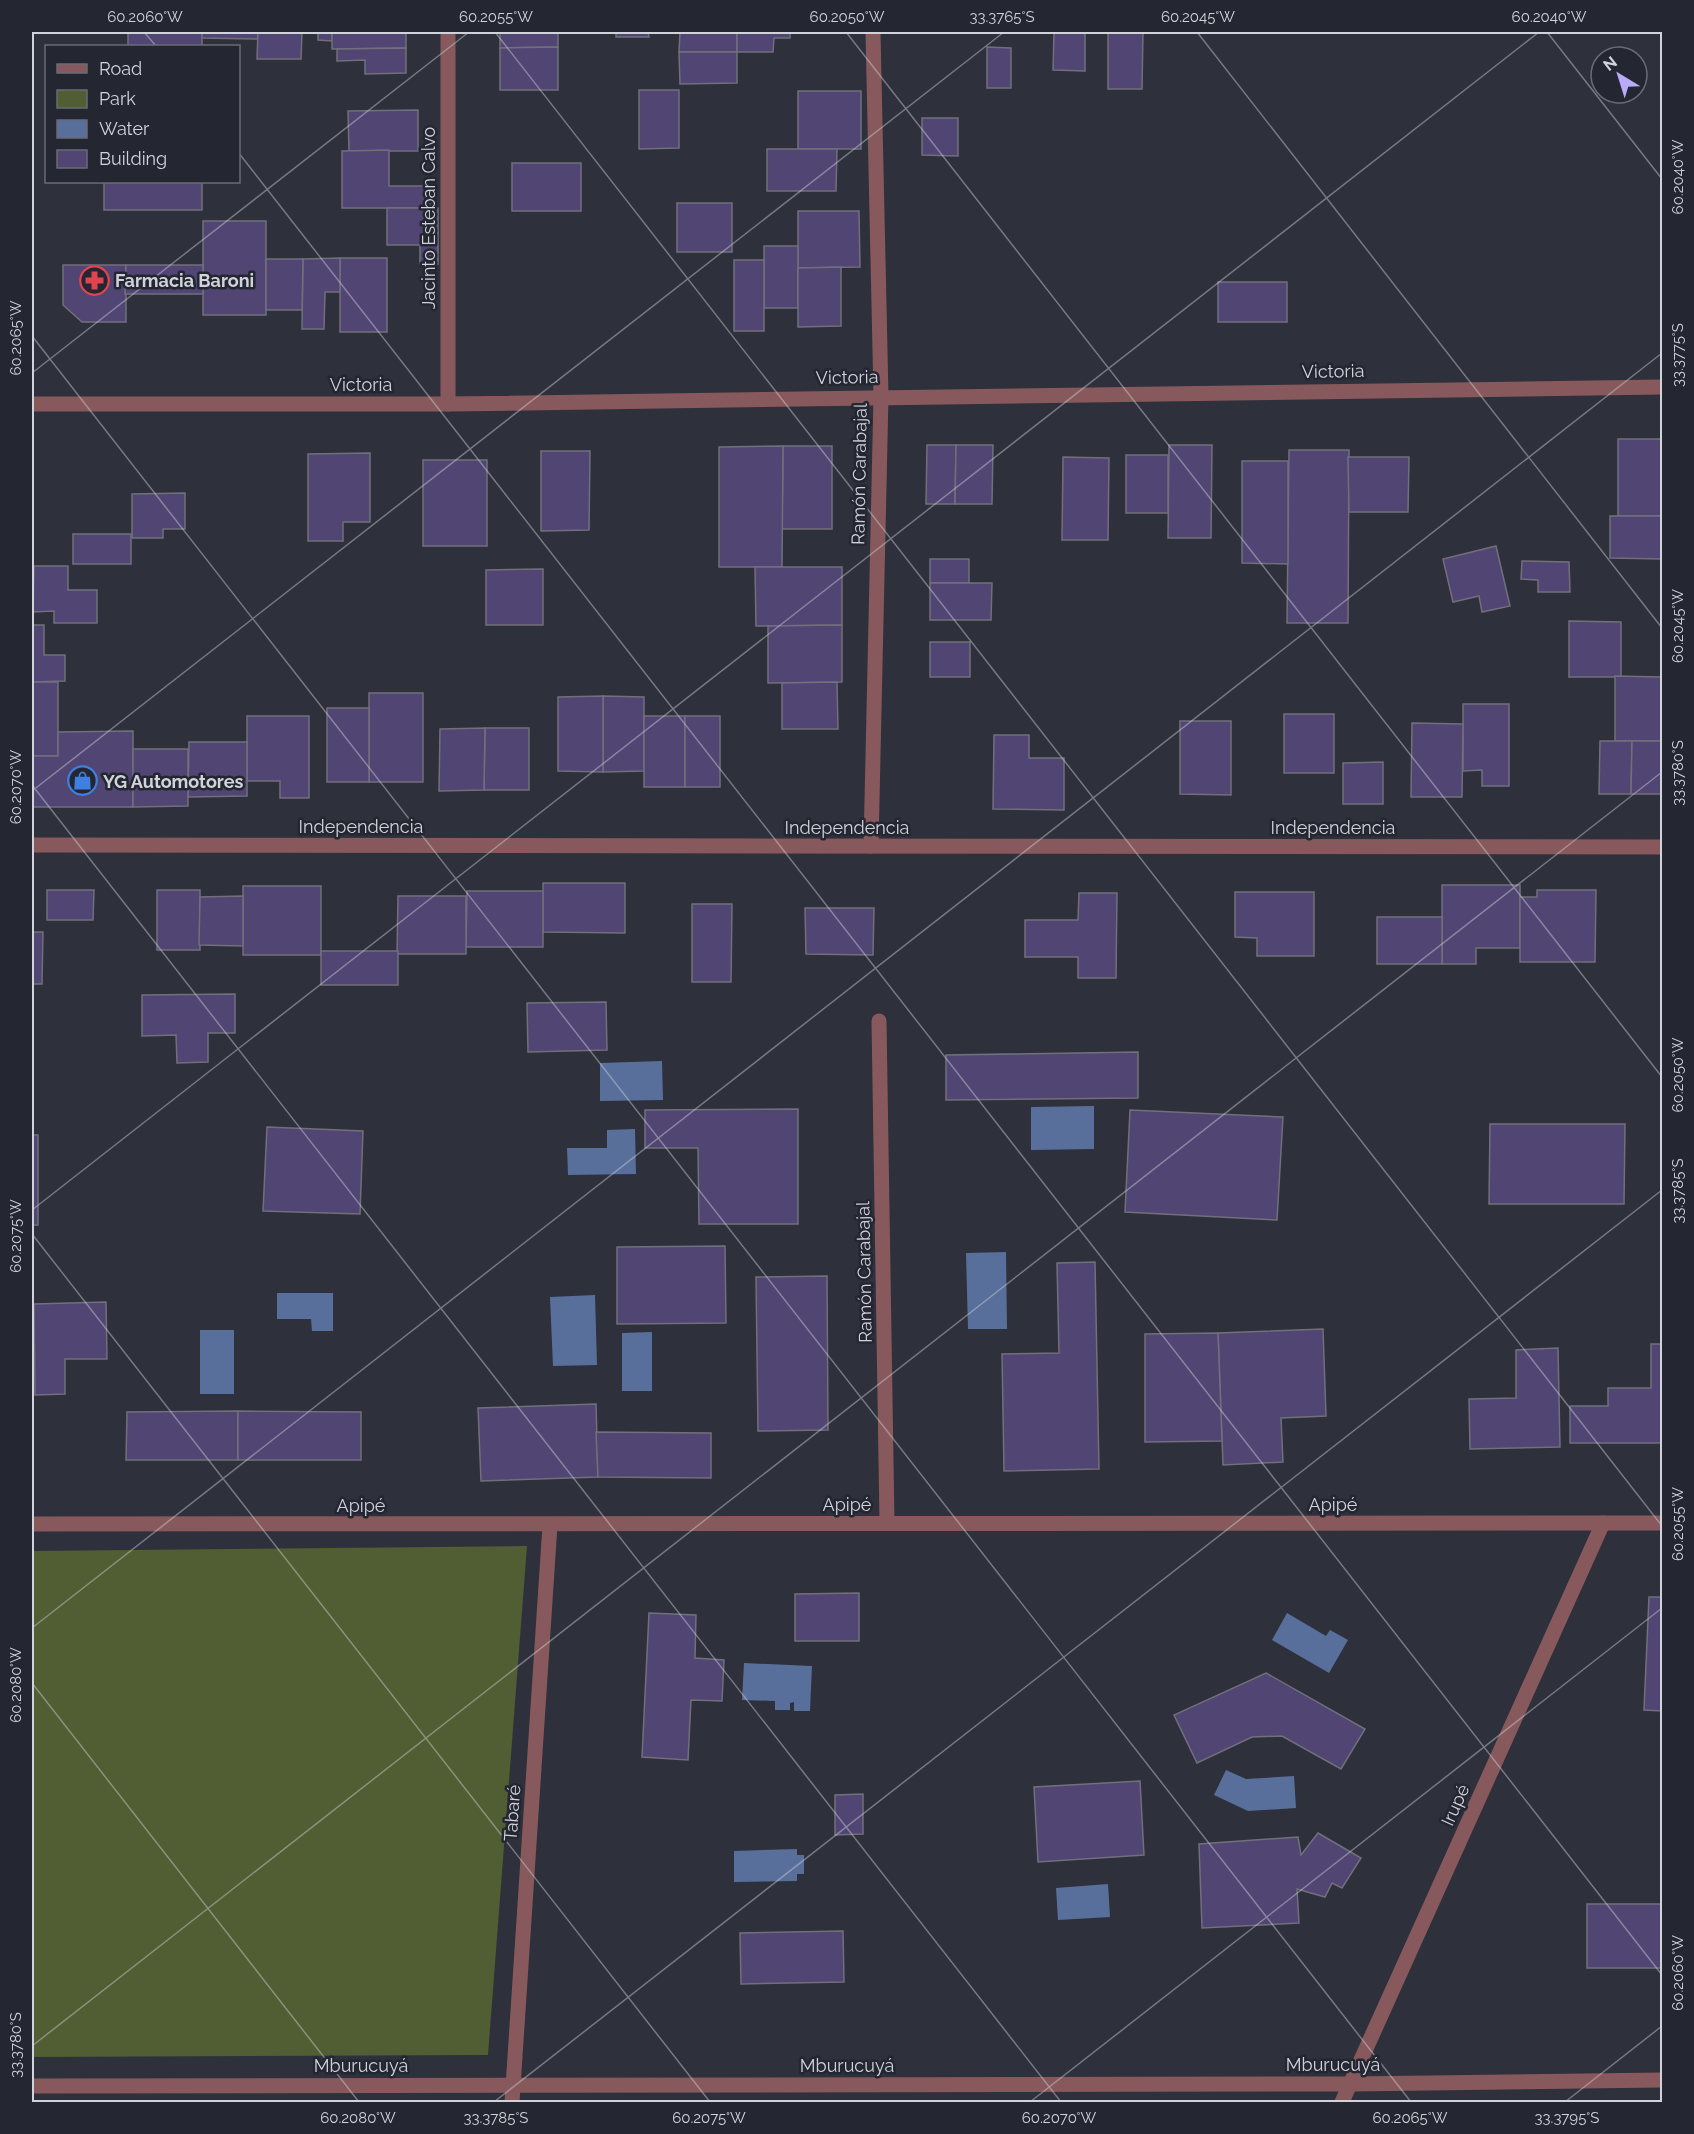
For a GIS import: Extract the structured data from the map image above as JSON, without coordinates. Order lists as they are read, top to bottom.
{
  "streets": {
    "street": [
      "Jacinto Esteban Calvo",
      "Victoria",
      "Ramón Carabajal",
      "Independencia",
      "Apipé",
      "Irupé",
      "Tabaré",
      "Mburucuyá"
    ]
  },
  "crossings": [
    ["Jacinto Esteban Calvo", "Victoria"],
    ["Victoria", "Ramón Carabajal"],
    ["Ramón Carabajal", "Independencia"],
    ["Ramón Carabajal", "Apipé"],
    ["Apipé", "Irupé"],
    ["Apipé", "Tabaré"],
    ["Irupé", "Mburucuyá"],
    ["Tabaré", "Mburucuyá"]
  ],
  "places": {
    "pharmacy": ["Farmacia Baroni"],
    "shop": ["YG Automotores"]
  },
  "legend": [
    "Road",
    "Park",
    "Water",
    "Building"
  ],
  "north": "top left",
  "coordinates": [
    "60.2060°W",
    "60.2055°W",
    "60.2050°W",
    "33.3765°S",
    "60.2045°W",
    "60.2040°W",
    "60.2065°W",
    "33.3775°S",
    "33.3780°S",
    "60.2070°W",
    "33.3785°S",
    "60.2075°W",
    "60.2080°W",
    "33.3795°S"
  ]
}
